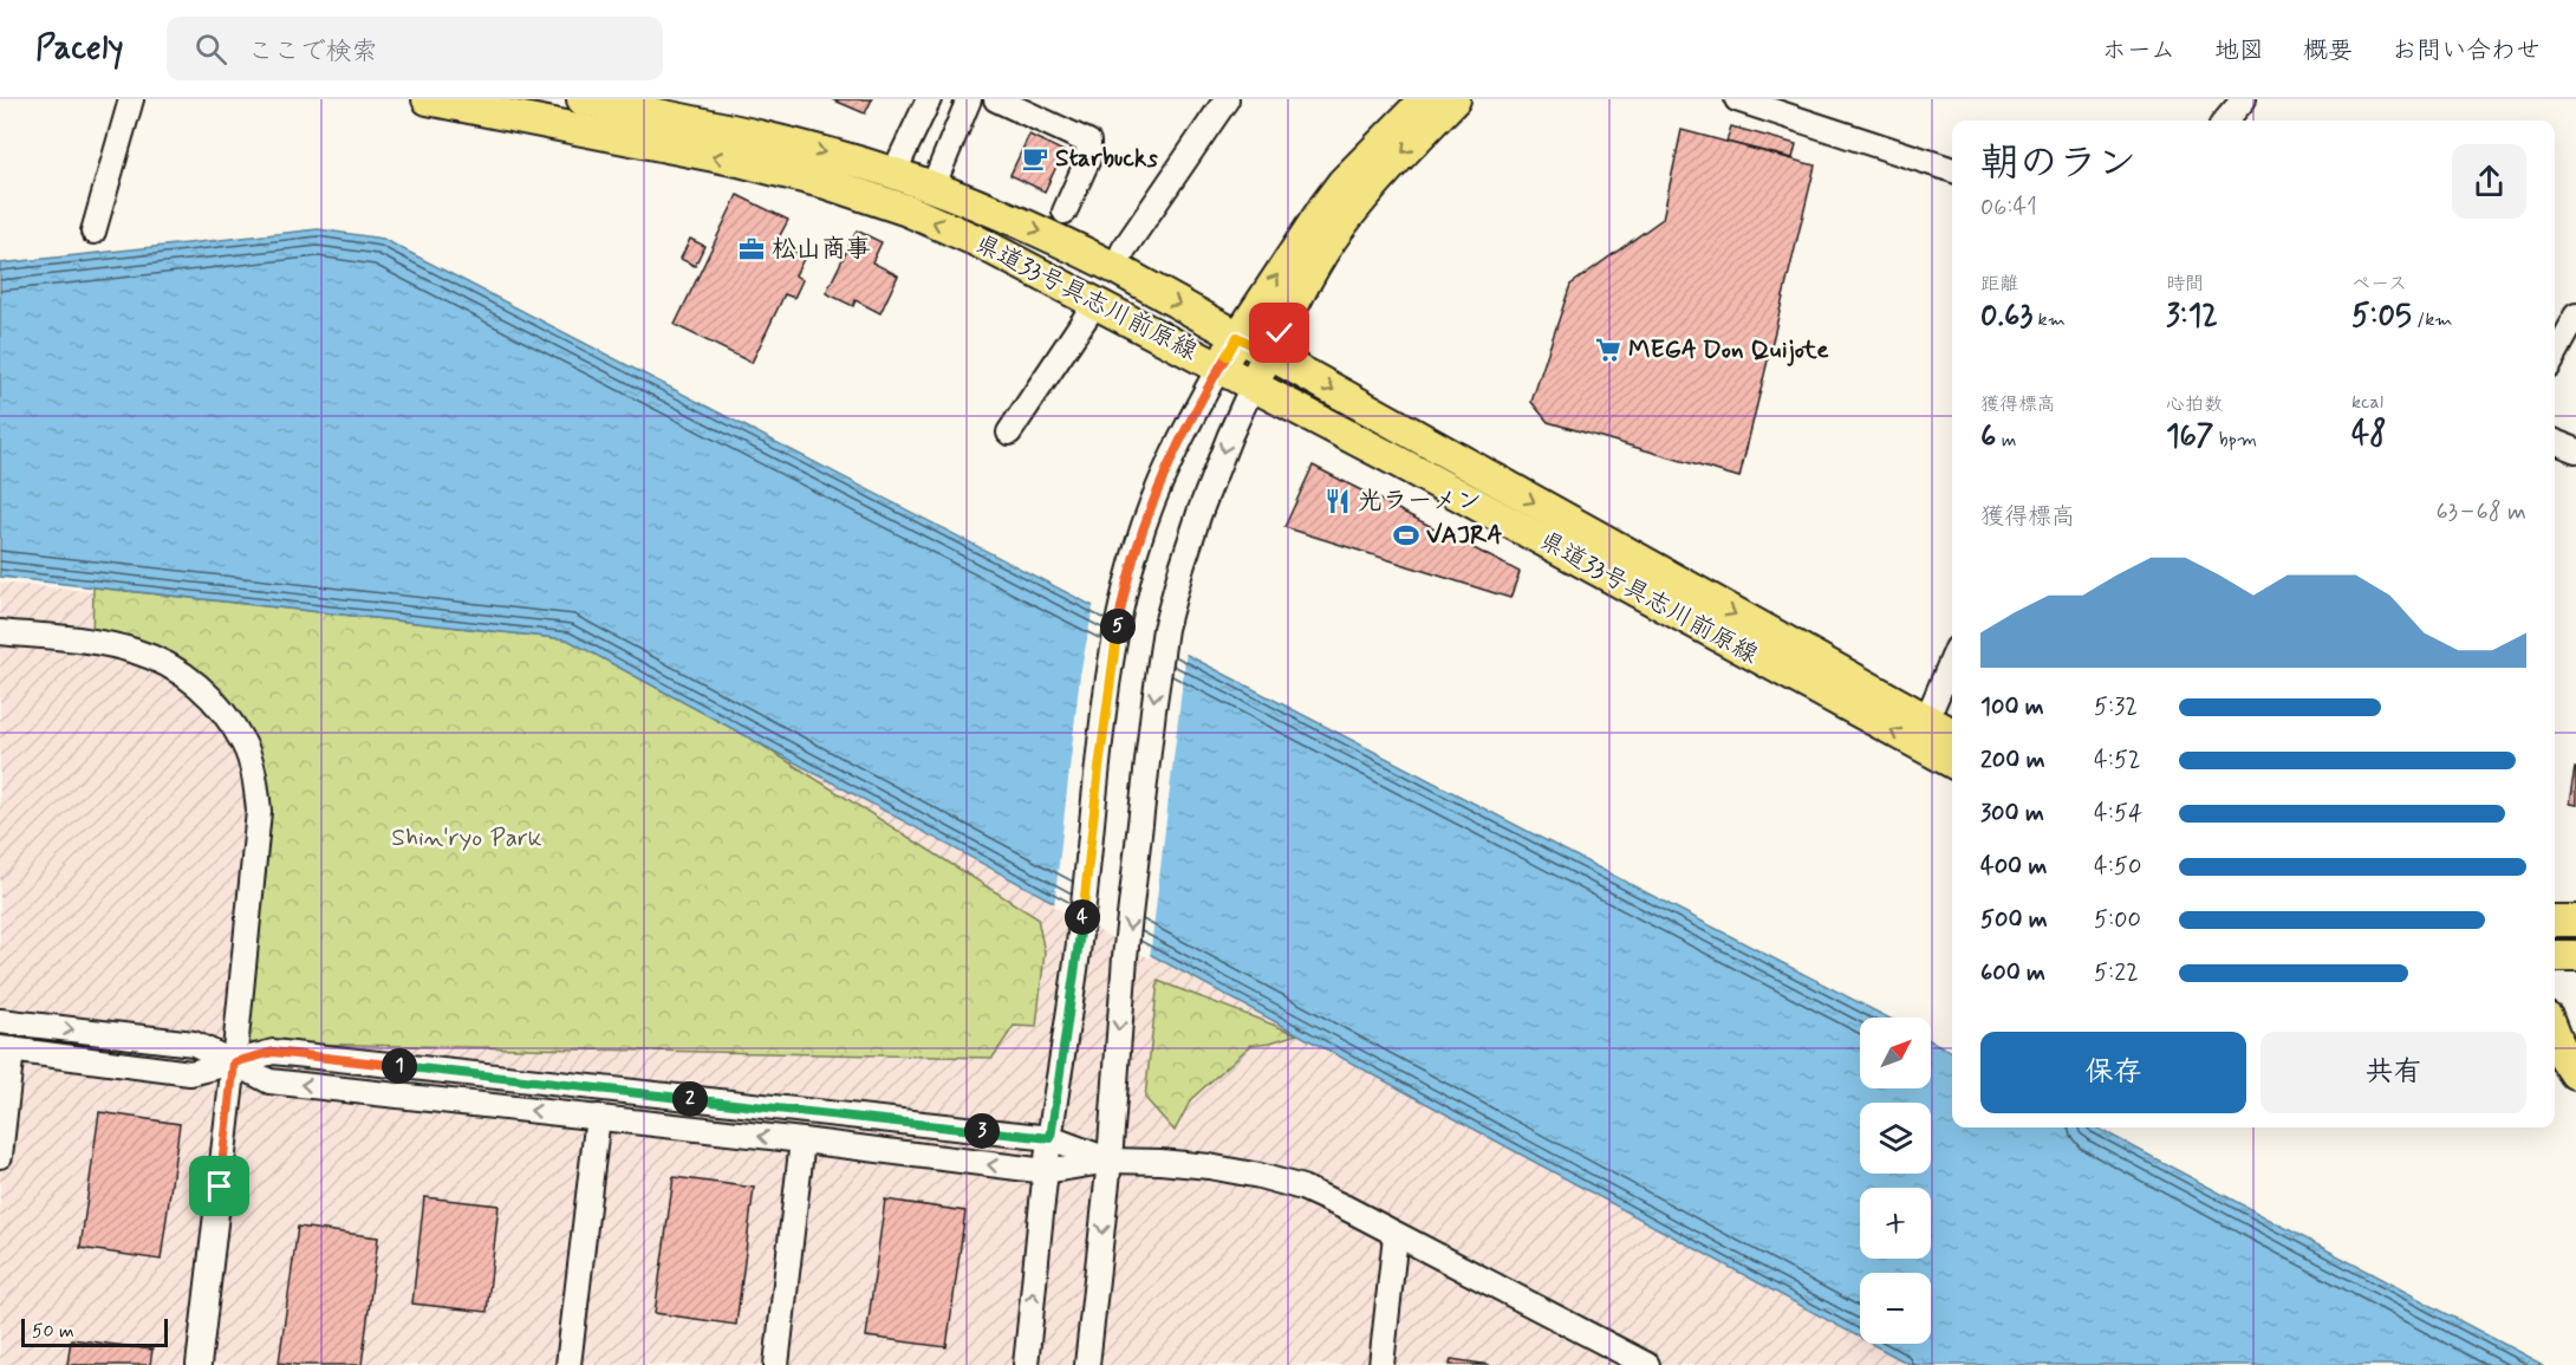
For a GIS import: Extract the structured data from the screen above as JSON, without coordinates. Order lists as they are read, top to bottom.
{
  "streets": {
    "main road": ["県道33号具志川前原線"]
  },
  "parks": ["Shin'ryo Park"],
  "places": {
    "cafe": ["Starbucks"],
    "office": ["松山商事"],
    "supermarket": ["MEGA Don Quijote"],
    "restaurant": ["光ラーメン"],
    "sports": ["VAJRA"]
  },
  "scale_bar": "50 m",
  "north": "top right",
  "page": {
    "header": "Pacely",
    "search": "ここで検索",
    "nav": [
      "ホーム",
      "地図",
      "概要",
      "お問い合わせ"
    ],
    "heading": ["朝のラン", "06:41"],
    "stats": [
      ["距離", "0.63 km"],
      ["時間", "3:12"],
      ["ペース", "5:05 /km"],
      ["獲得標高", "6 m"],
      ["心拍数", "167 bpm"],
      ["kcal", "48"]
    ],
    "chart": ["獲得標高", "63–68 m"],
    "pins": [
      "5",
      "4",
      "1",
      "2",
      "3"
    ],
    "list": [
      {
        "name": "100 m",
        "note": "5:32"
      },
      {
        "name": "200 m",
        "note": "4:52"
      },
      {
        "name": "300 m",
        "note": "4:54"
      },
      {
        "name": "400 m",
        "note": "4:50"
      },
      {
        "name": "500 m",
        "note": "5:00"
      },
      {
        "name": "600 m",
        "note": "5:22"
      }
    ],
    "map_buttons": ["+", "−"],
    "buttons": ["保存", "共有"],
    "scale": "50 m"
  }
}
